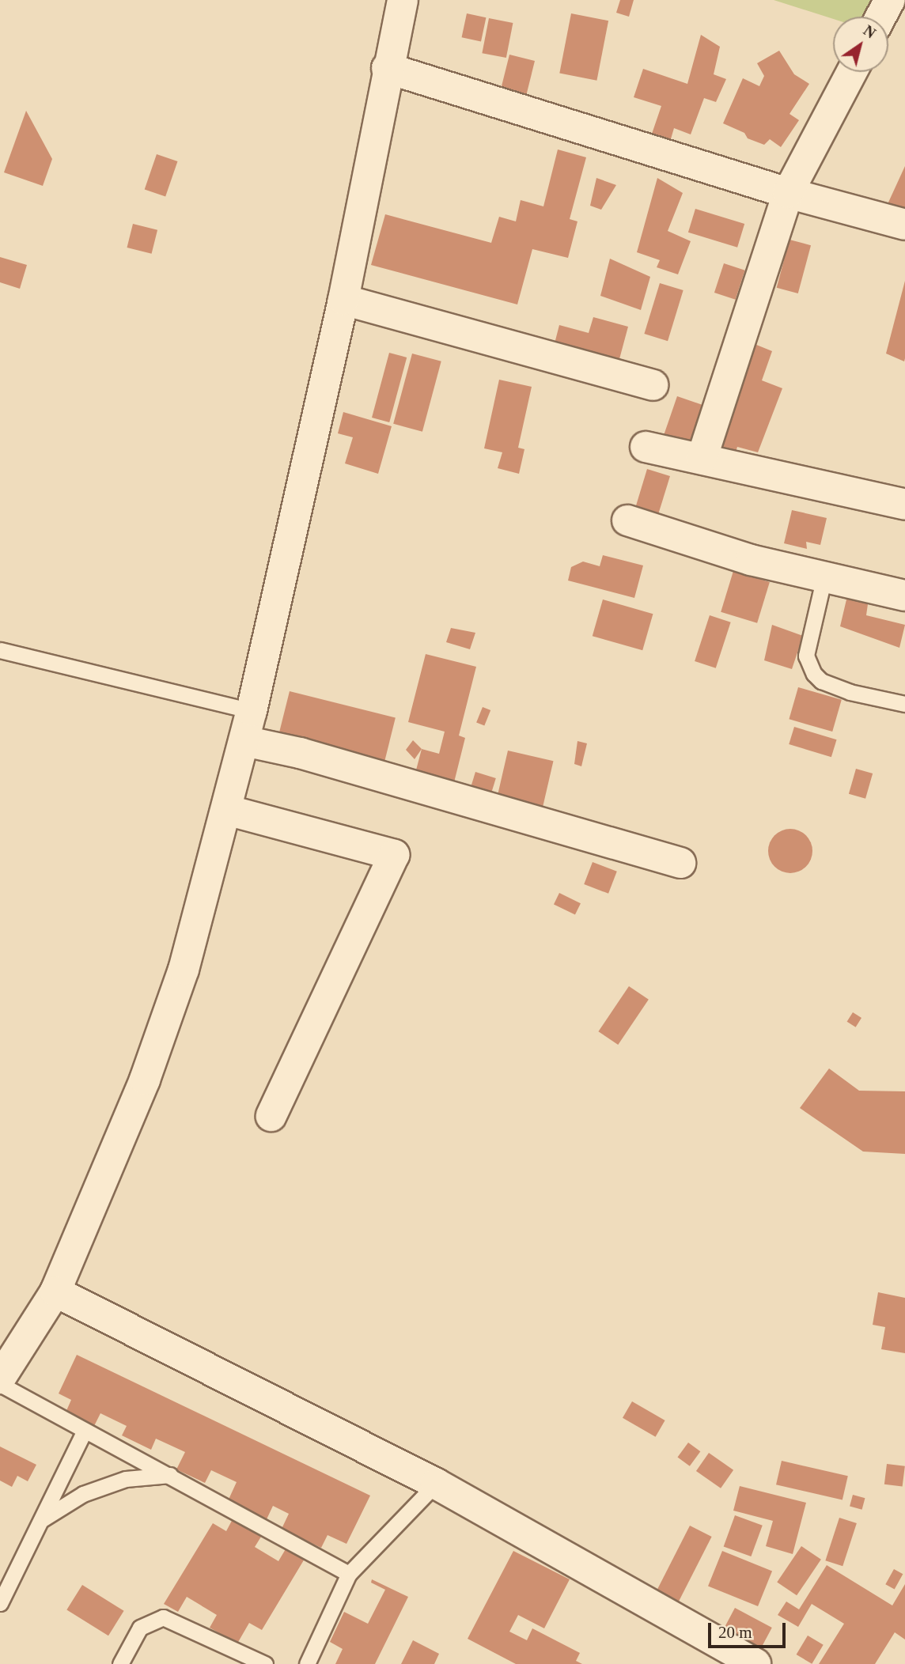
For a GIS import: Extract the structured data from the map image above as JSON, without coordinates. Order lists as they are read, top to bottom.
{
  "scale_bar": "20 m",
  "north": "top right"
}
